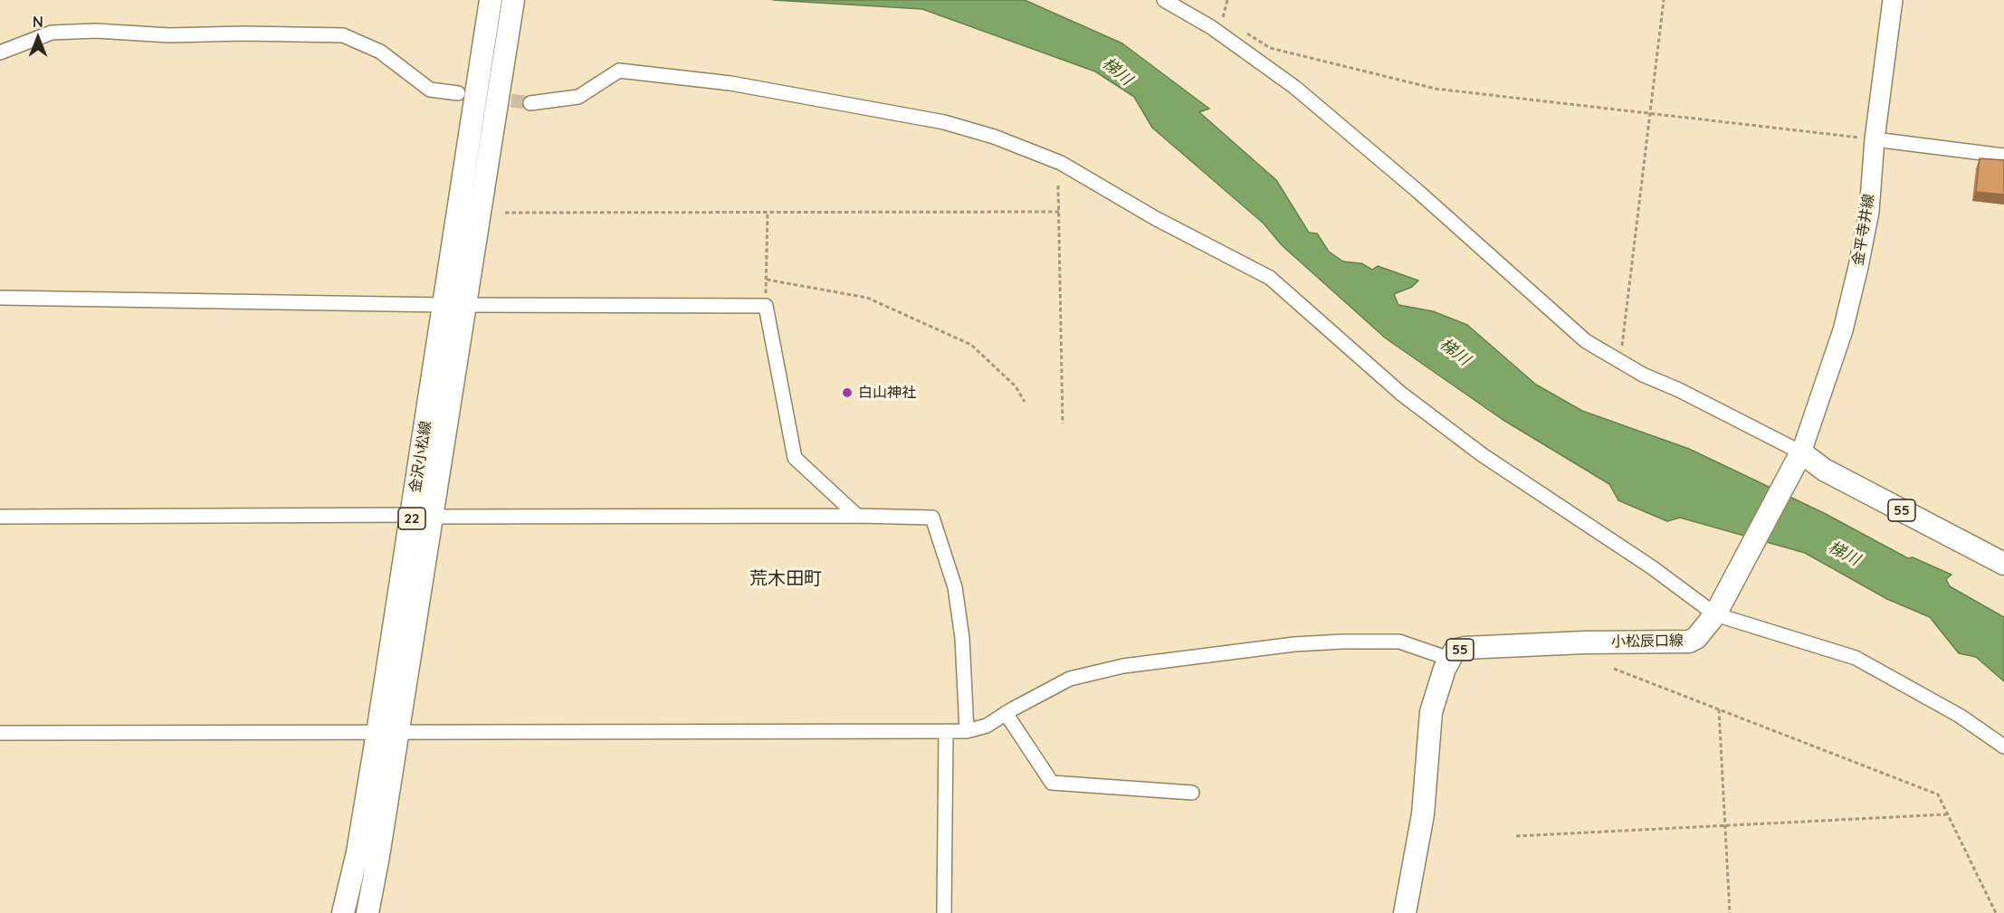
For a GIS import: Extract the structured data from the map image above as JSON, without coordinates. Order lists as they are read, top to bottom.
{
  "streets": {
    "main road": [
      "金平寺井線",
      "金沢小松線",
      "55",
      "22",
      "小松辰口線"
    ]
  },
  "crossings": [
    ["金平寺井線", "55"],
    ["金平寺井線", "小松辰口線"],
    ["55", "小松辰口線"]
  ],
  "districts": ["荒木田町"],
  "water": ["梯川"],
  "places": ["白山神社"],
  "north": "top"
}
